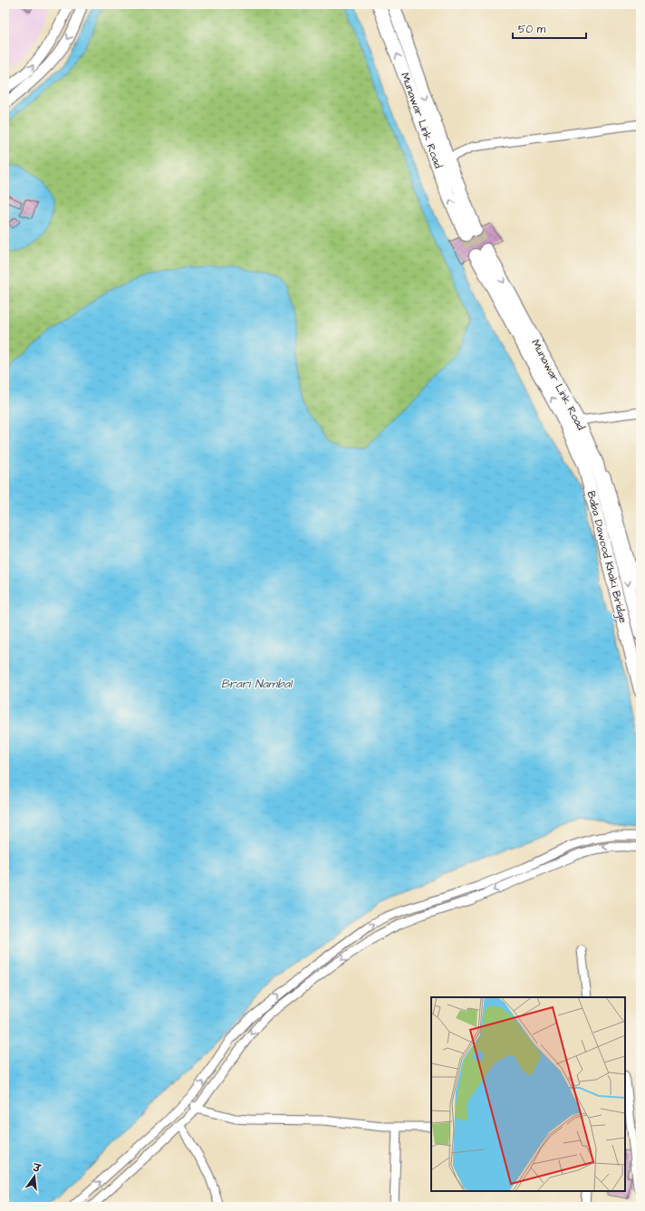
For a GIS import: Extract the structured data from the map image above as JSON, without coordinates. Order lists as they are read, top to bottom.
{
  "streets": {
    "main road": ["Munawar Link Road", "Baba Dawood Khaki Bridge"]
  },
  "crossings": [
    ["Munawar Link Road", "Baba Dawood Khaki Bridge"]
  ],
  "water": ["Brari Nambal"],
  "scale_bar": "50 m",
  "north": "top"
}
